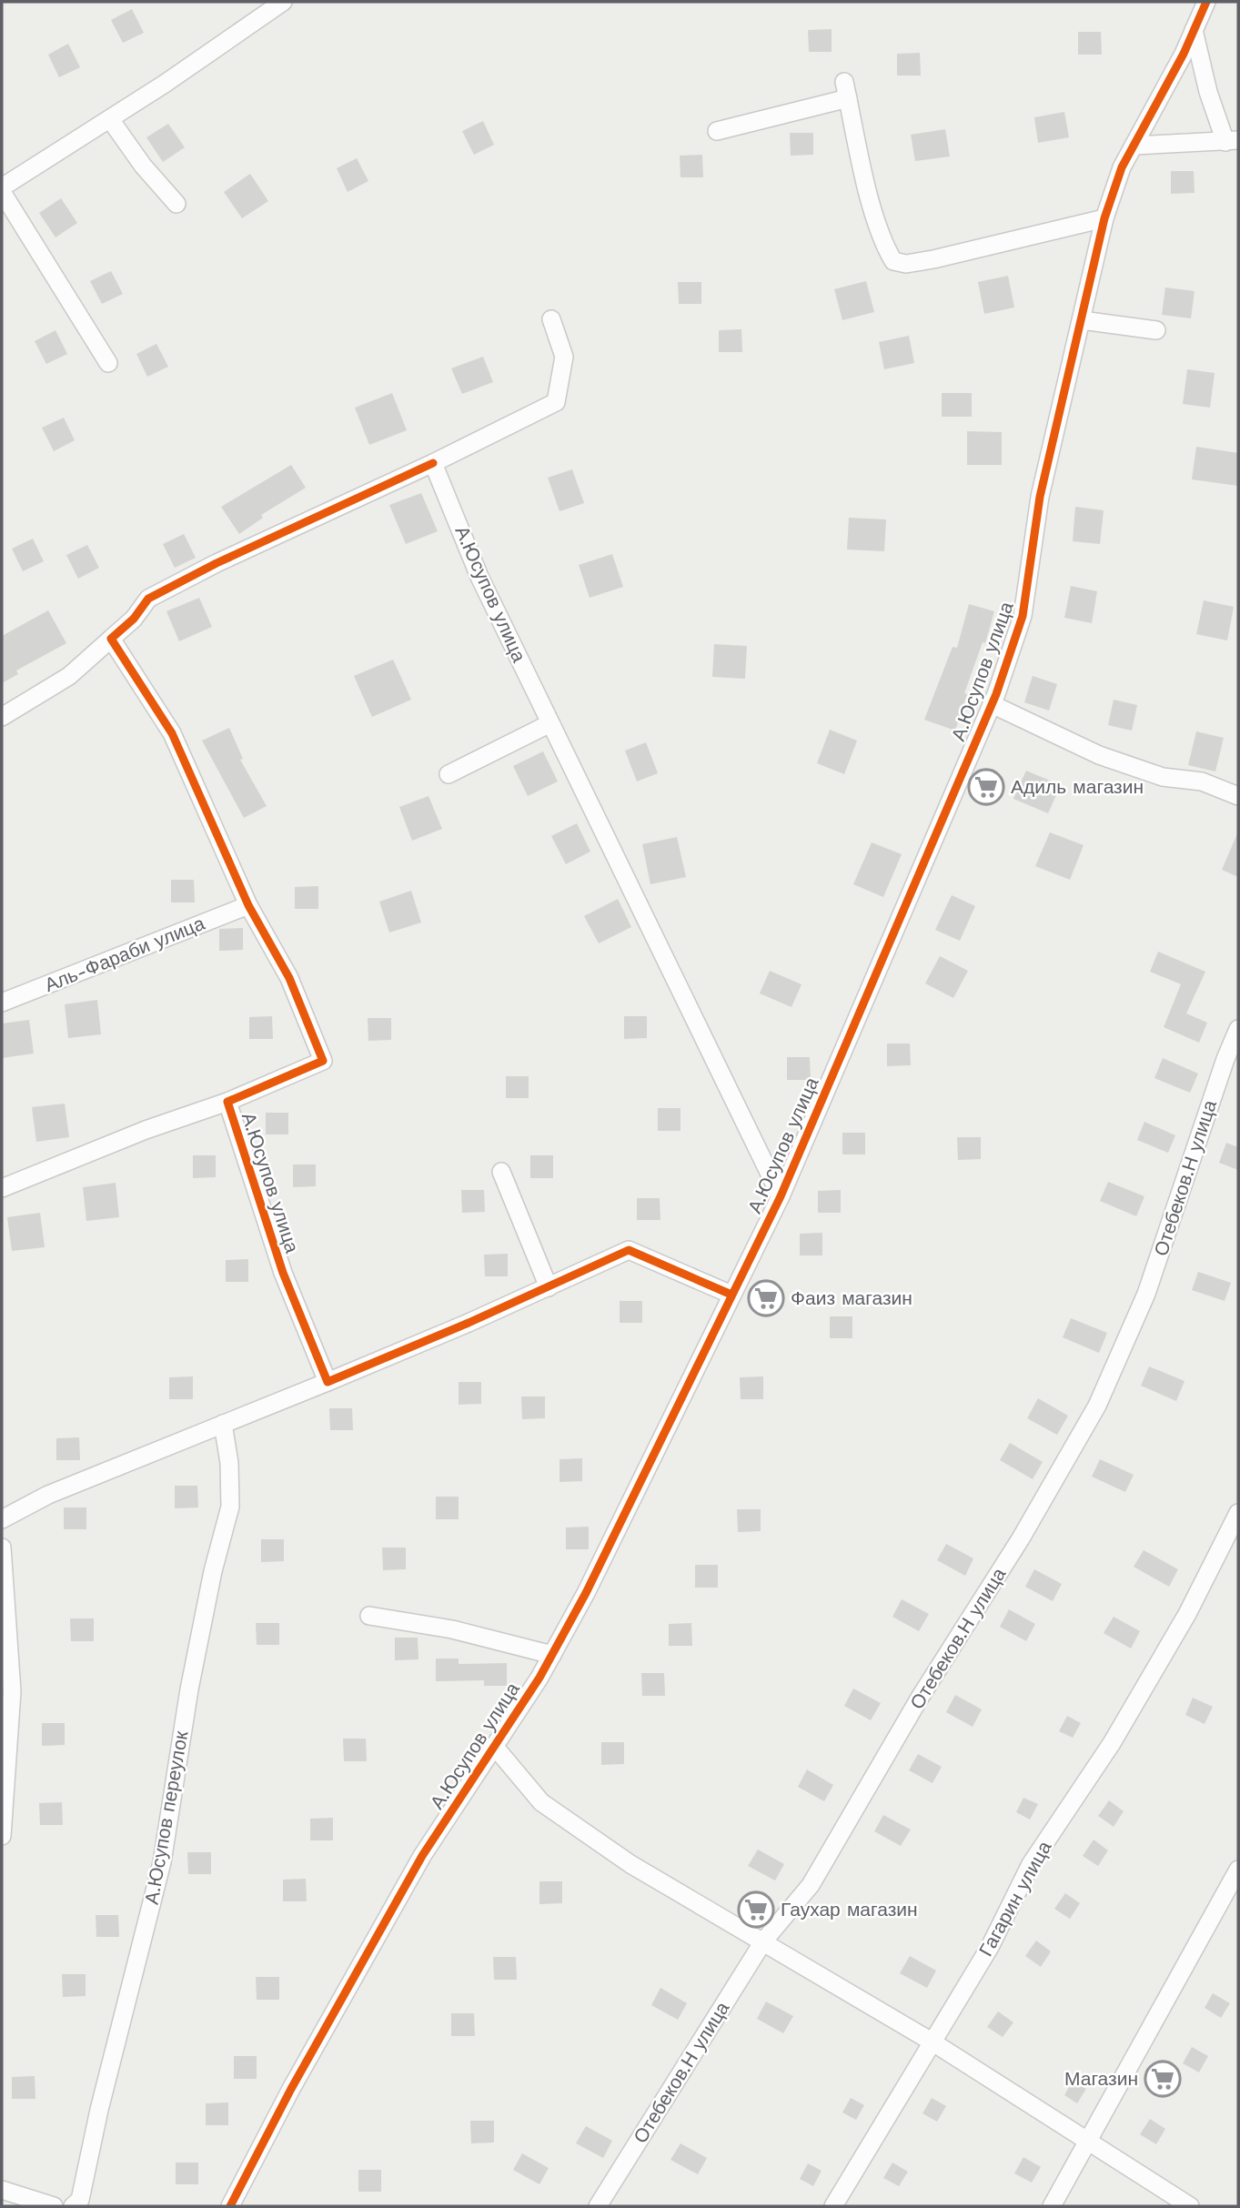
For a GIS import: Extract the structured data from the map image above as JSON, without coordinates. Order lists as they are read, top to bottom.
{
  "streets": {
    "street": [
      "А.Юсупов улица",
      "Аль-Фараби улица",
      "Отебеков.Н улица",
      "А.Юсупов переулок",
      "Гагарин улица"
    ]
  },
  "crossings": [
    ["А.Юсупов улица", "Аль-Фараби улица"]
  ],
  "places": {
    "supermarket": [
      "Адиль магазин",
      "Фаиз магазин",
      "Гаухар магазин",
      "Магазин"
    ]
  }
}
